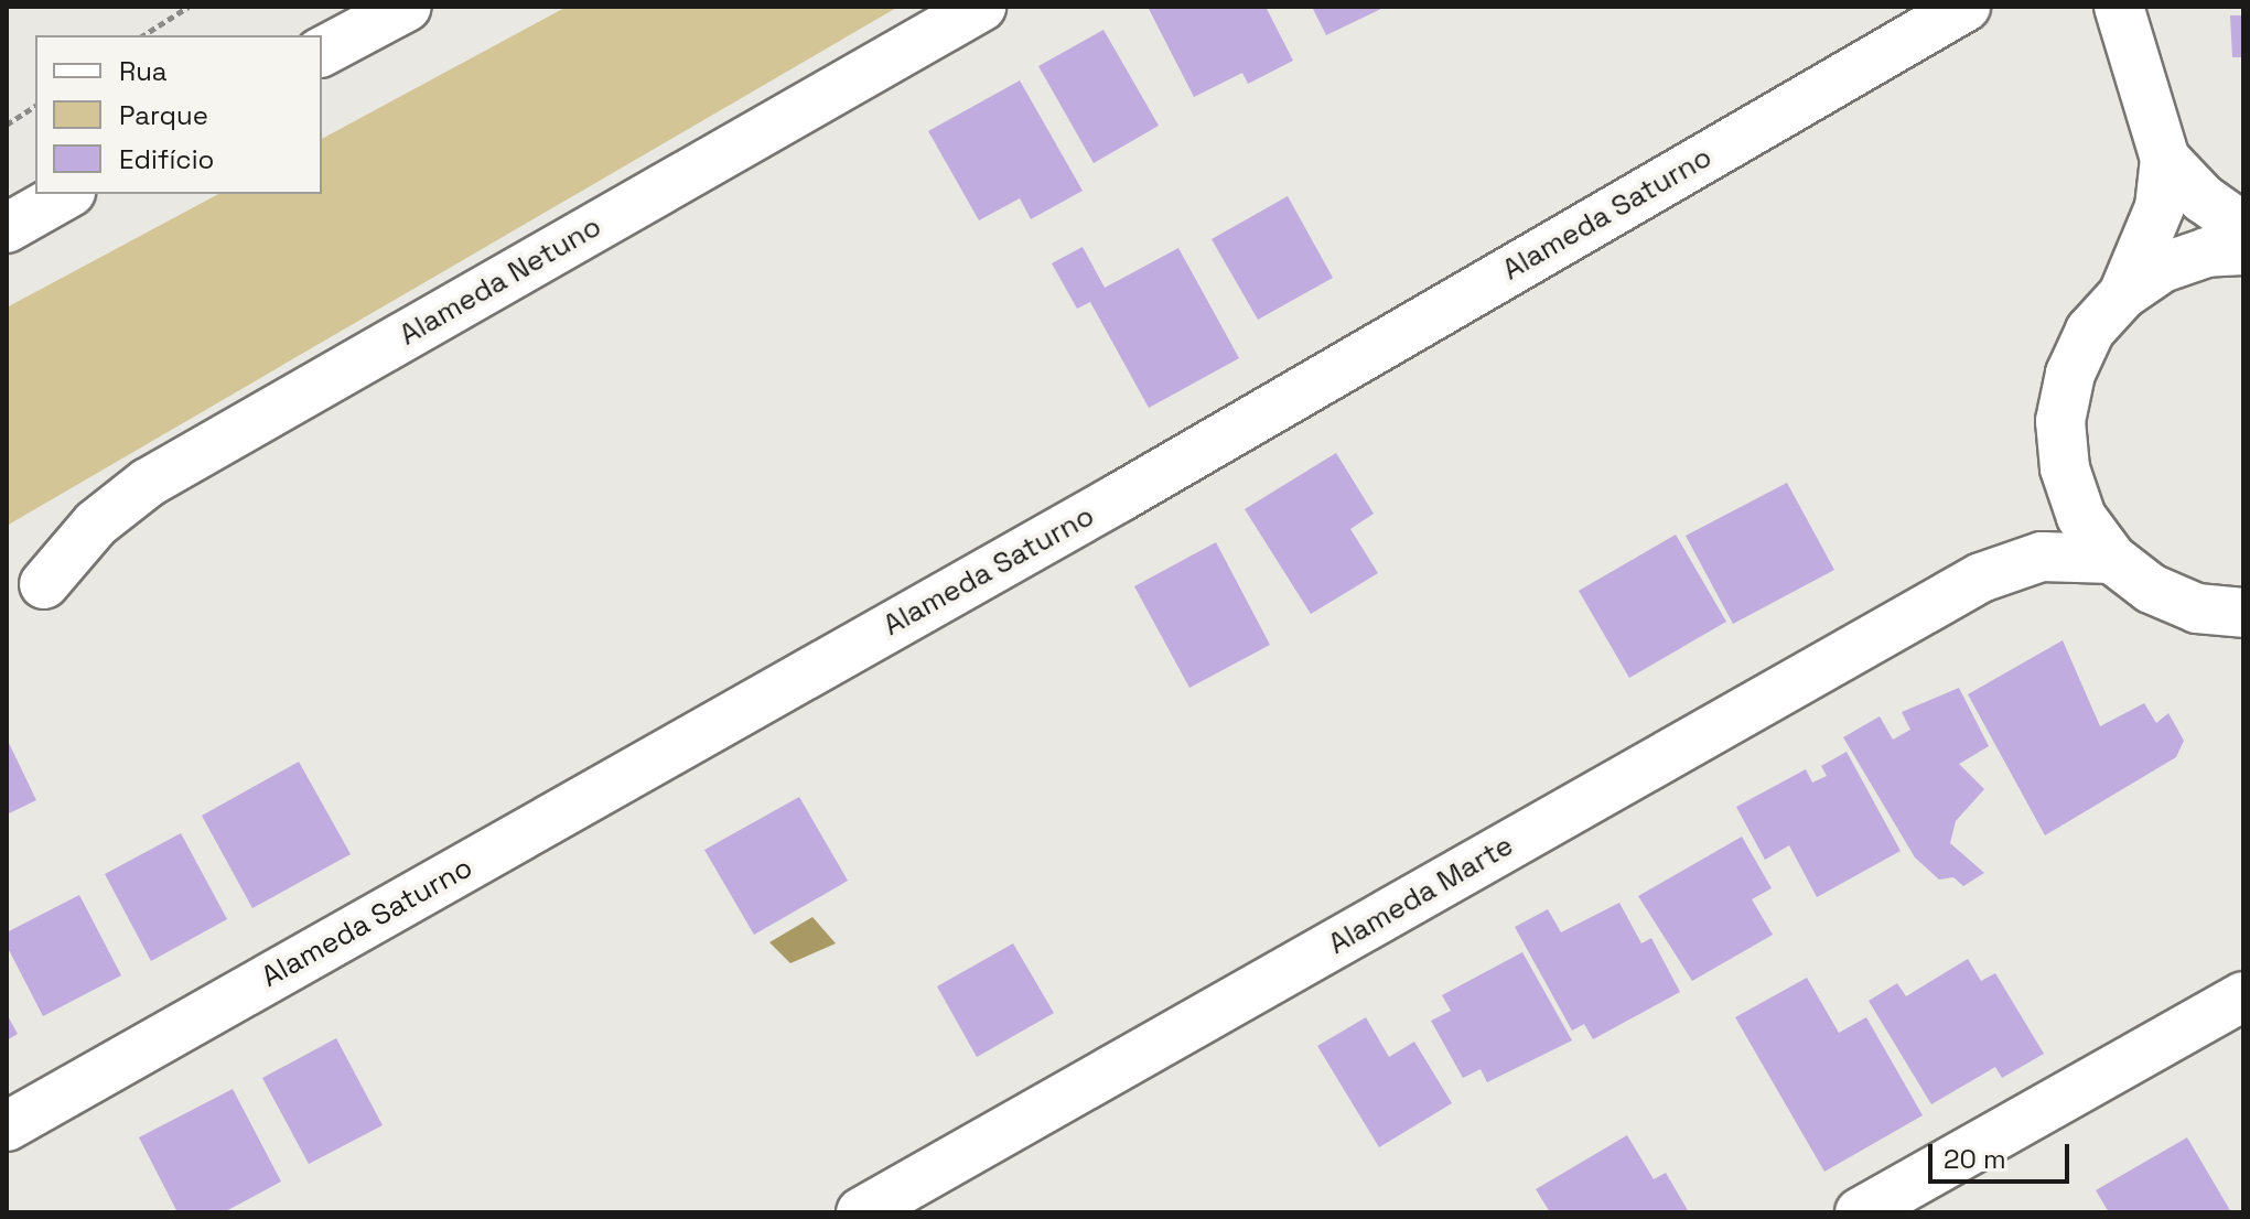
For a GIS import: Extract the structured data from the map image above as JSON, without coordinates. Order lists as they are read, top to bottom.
{
  "streets": {
    "street": ["Alameda Saturno", "Alameda Netuno", "Alameda Marte"]
  },
  "legend": ["Rua", "Parque", "Edifício"],
  "scale_bar": "20 m"
}
